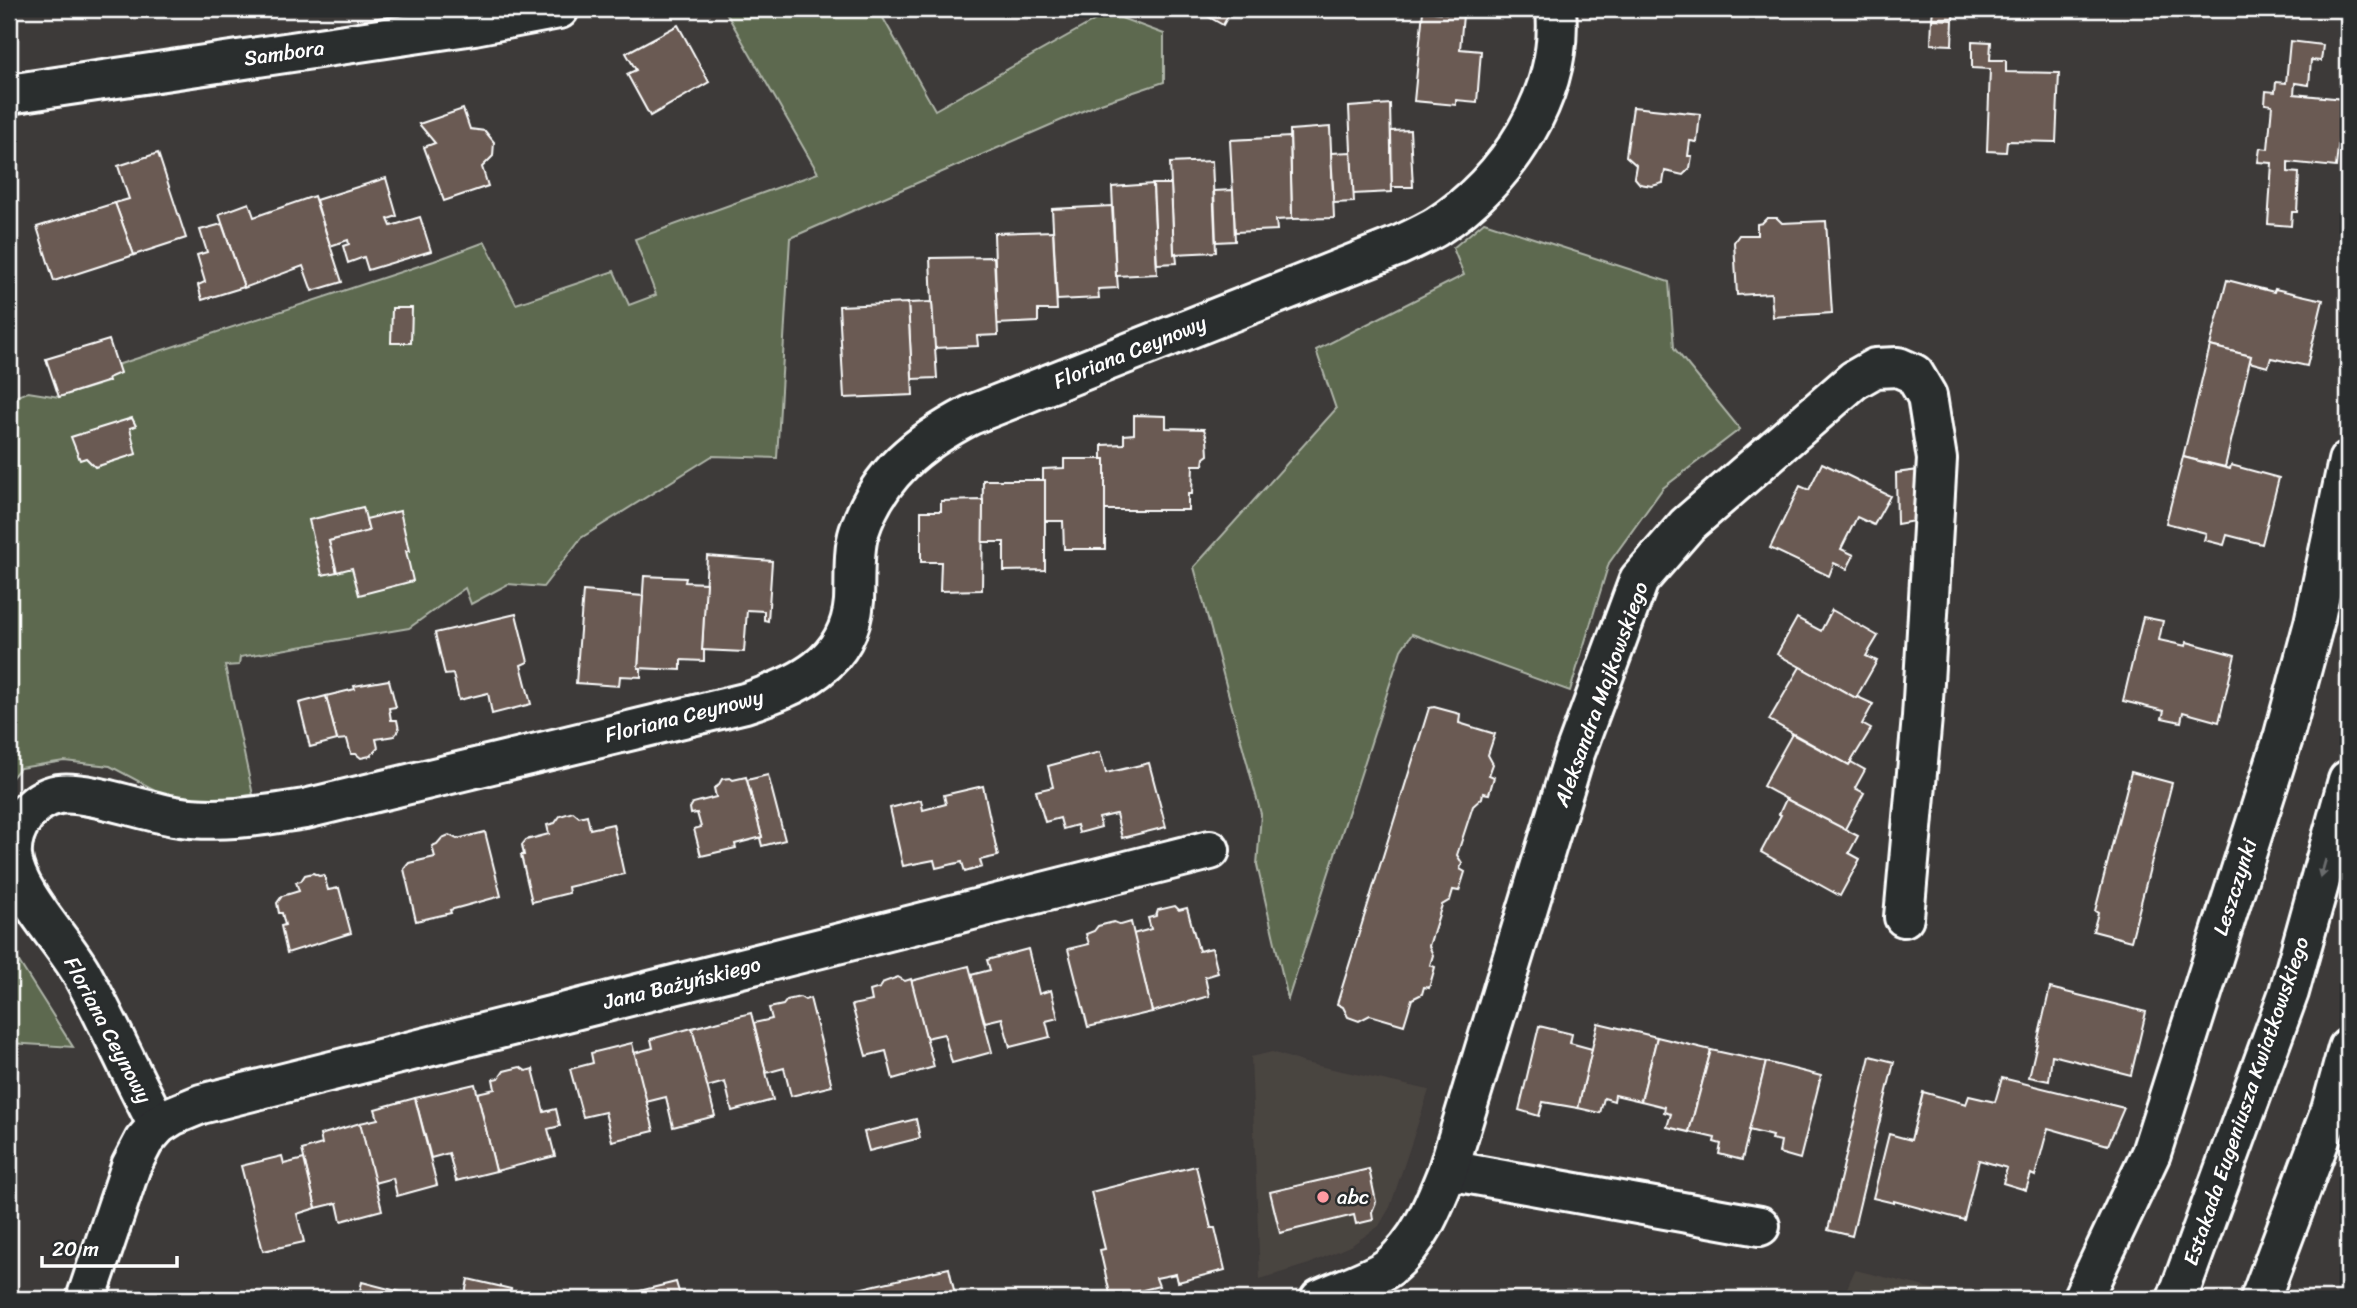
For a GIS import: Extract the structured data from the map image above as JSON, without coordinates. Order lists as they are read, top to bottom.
{
  "streets": {
    "main road": [
      "Sambora",
      "Floriana Ceynowy",
      "Aleksandra Majkowskiego",
      "Leszczynki",
      "Jana Bażyńskiego",
      "Estakada Eugeniusza Kwiatkowskiego"
    ]
  },
  "crossings": [
    ["Floriana Ceynowy", "Jana Bażyńskiego"]
  ],
  "places": ["abc"],
  "scale_bar": "20 m"
}
